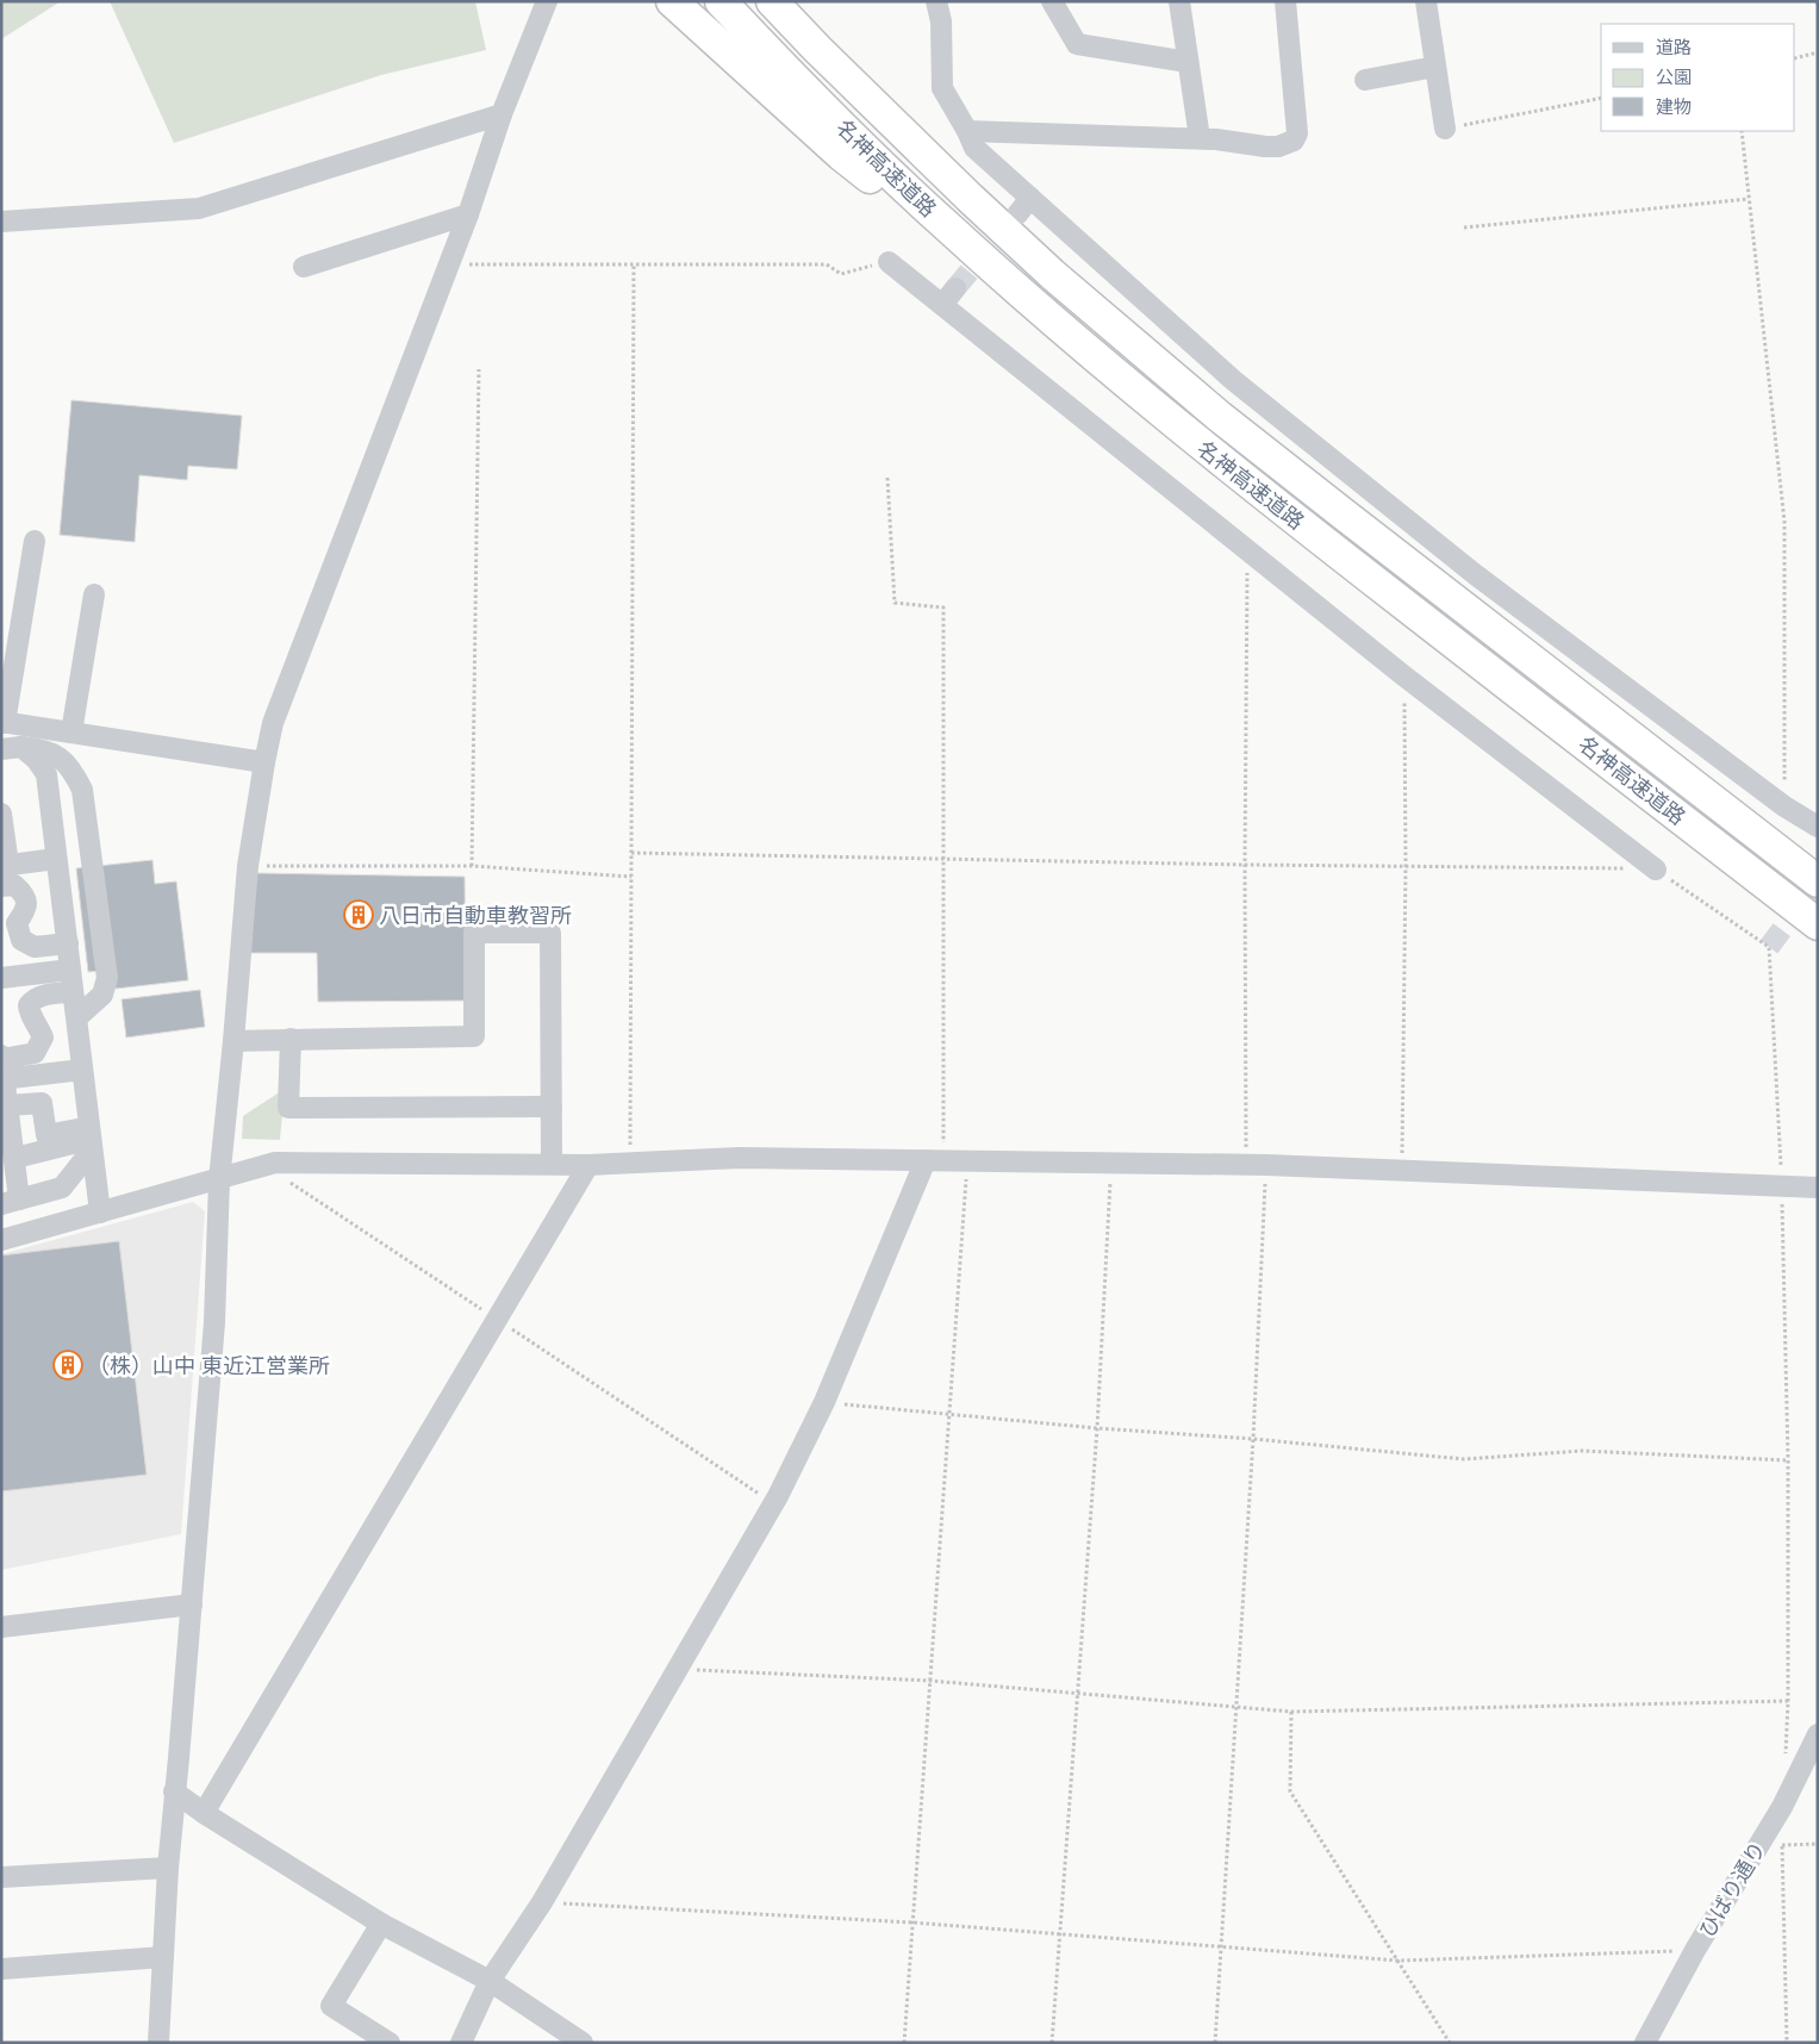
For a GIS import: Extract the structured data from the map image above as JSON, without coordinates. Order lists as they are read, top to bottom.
{
  "streets": {
    "highway": ["名神高速道路"],
    "street": ["ひばり通り"]
  },
  "places": {
    "building": ["八日市自動車教習所", "（株）山中 東近江営業所"]
  },
  "legend": ["道路", "公園", "建物"]
}
